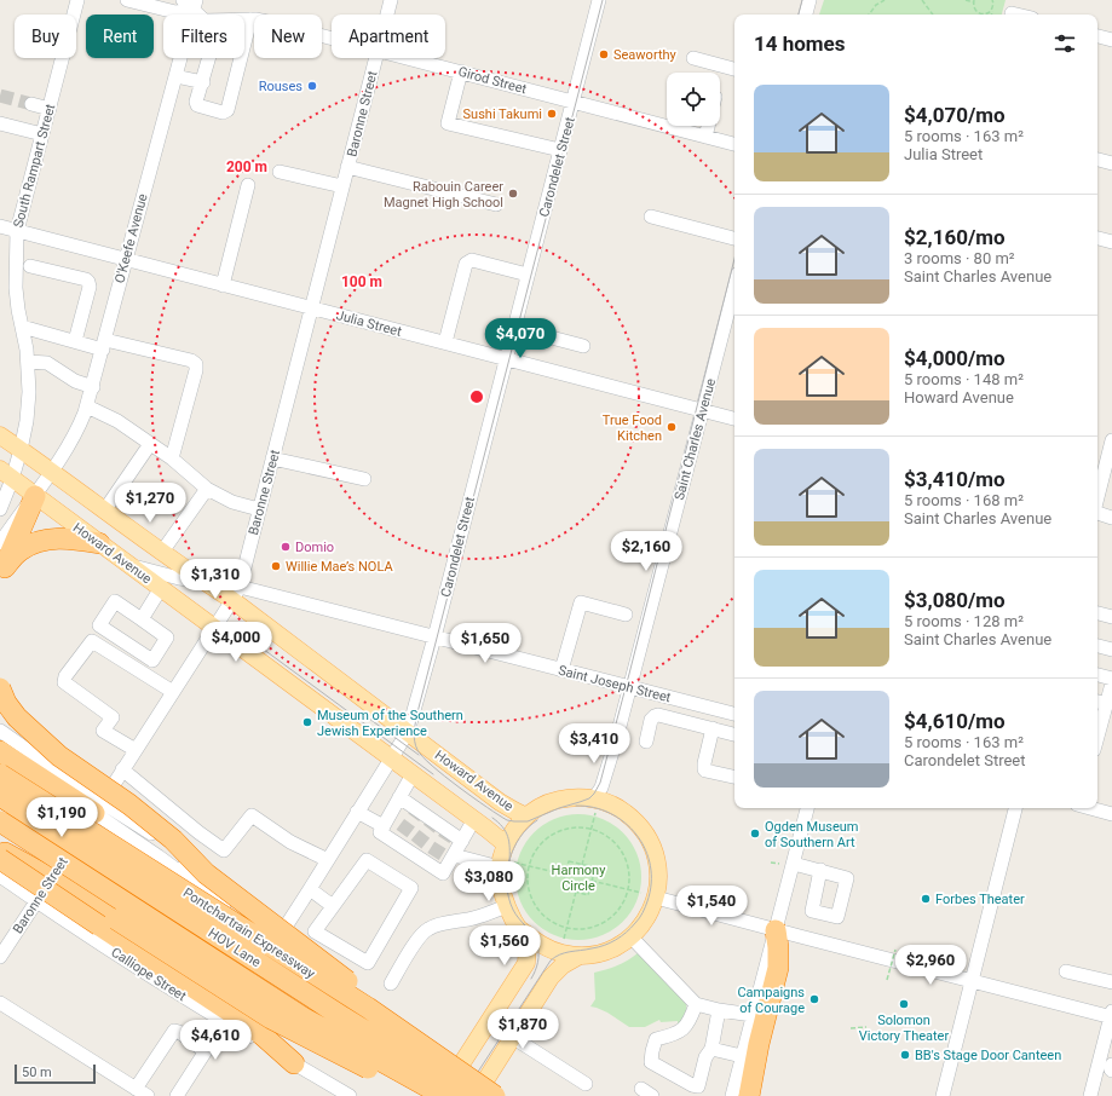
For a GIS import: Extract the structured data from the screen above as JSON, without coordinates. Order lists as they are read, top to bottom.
{
  "streets": {
    "highway": ["Pontchartrain Expressway", "HOV Lane"],
    "main road": ["Howard Avenue"],
    "street": [
      "Girod Street",
      "Baronne Street",
      "South Rampart Street",
      "Carondelet Street",
      "O'Keefe Avenue",
      "Julia Street",
      "Saint Charles Avenue",
      "Saint Joseph Street",
      "Calliope Street"
    ]
  },
  "crossings": [
    ["Girod Street", "Carondelet Street"],
    ["Girod Street", "O'Keefe Avenue"],
    ["Baronne Street", "Julia Street"],
    ["Baronne Street", "Howard Avenue"],
    ["Baronne Street", "Saint Joseph Street"],
    ["Baronne Street", "Calliope Street"],
    ["South Rampart Street", "Julia Street"],
    ["South Rampart Street", "Howard Avenue"],
    ["Carondelet Street", "Julia Street"],
    ["Carondelet Street", "Howard Avenue"],
    ["Carondelet Street", "Saint Joseph Street"],
    ["Carondelet Street", "Calliope Street"],
    ["O'Keefe Avenue", "Julia Street"],
    ["O'Keefe Avenue", "Howard Avenue"],
    ["Julia Street", "Saint Charles Avenue"],
    ["Saint Charles Avenue", "Saint Joseph Street"],
    ["Howard Avenue", "Saint Joseph Street"],
    ["Pontchartrain Expressway", "HOV Lane"]
  ],
  "parks": ["Harmony Circle"],
  "places": [
    "Seaworthy",
    "Rouses",
    "Sushi Takumi",
    "Rabouin Career Magnet High School",
    "True Food Kitchen",
    "Domio",
    "Willie Mae’s NOLA",
    "Museum of the Southern Jewish Experience",
    "Ogden Museum of Southern Art",
    "Forbes Theater",
    "Campaigns of Courage",
    "Solomon Victory Theater",
    "BB's Stage Door Canteen"
  ],
  "scale_bar": "50 m",
  "page": {
    "chip": [
      "Buy",
      "Rent",
      "Filters",
      "New",
      "Apartment"
    ],
    "heading": "14 homes",
    "list": [
      {
        "name": "$4,070/mo",
        "note": "5 rooms · 163 m² · Julia Street"
      },
      {
        "name": "$2,160/mo",
        "note": "3 rooms · 80 m² · Saint Charles Avenue"
      },
      {
        "name": "$4,000/mo",
        "note": "5 rooms · 148 m² · Howard Avenue"
      },
      {
        "name": "$3,410/mo",
        "note": "5 rooms · 168 m² · Saint Charles Avenue"
      },
      {
        "name": "$3,080/mo",
        "note": "5 rooms · 128 m² · Saint Charles Avenue"
      },
      {
        "name": "$4,610/mo",
        "note": "5 rooms · 163 m² · Carondelet Street"
      }
    ],
    "price": [
      "$4,070",
      "$1,270",
      "$2,160",
      "$1,310",
      "$4,000",
      "$1,650",
      "$3,410",
      "$1,190",
      "$3,080",
      "$1,540",
      "$1,560",
      "$2,960",
      "$1,870",
      "$4,610"
    ],
    "scale": "50 m"
  },
  "rings": ["200 m", "100 m"]
}
